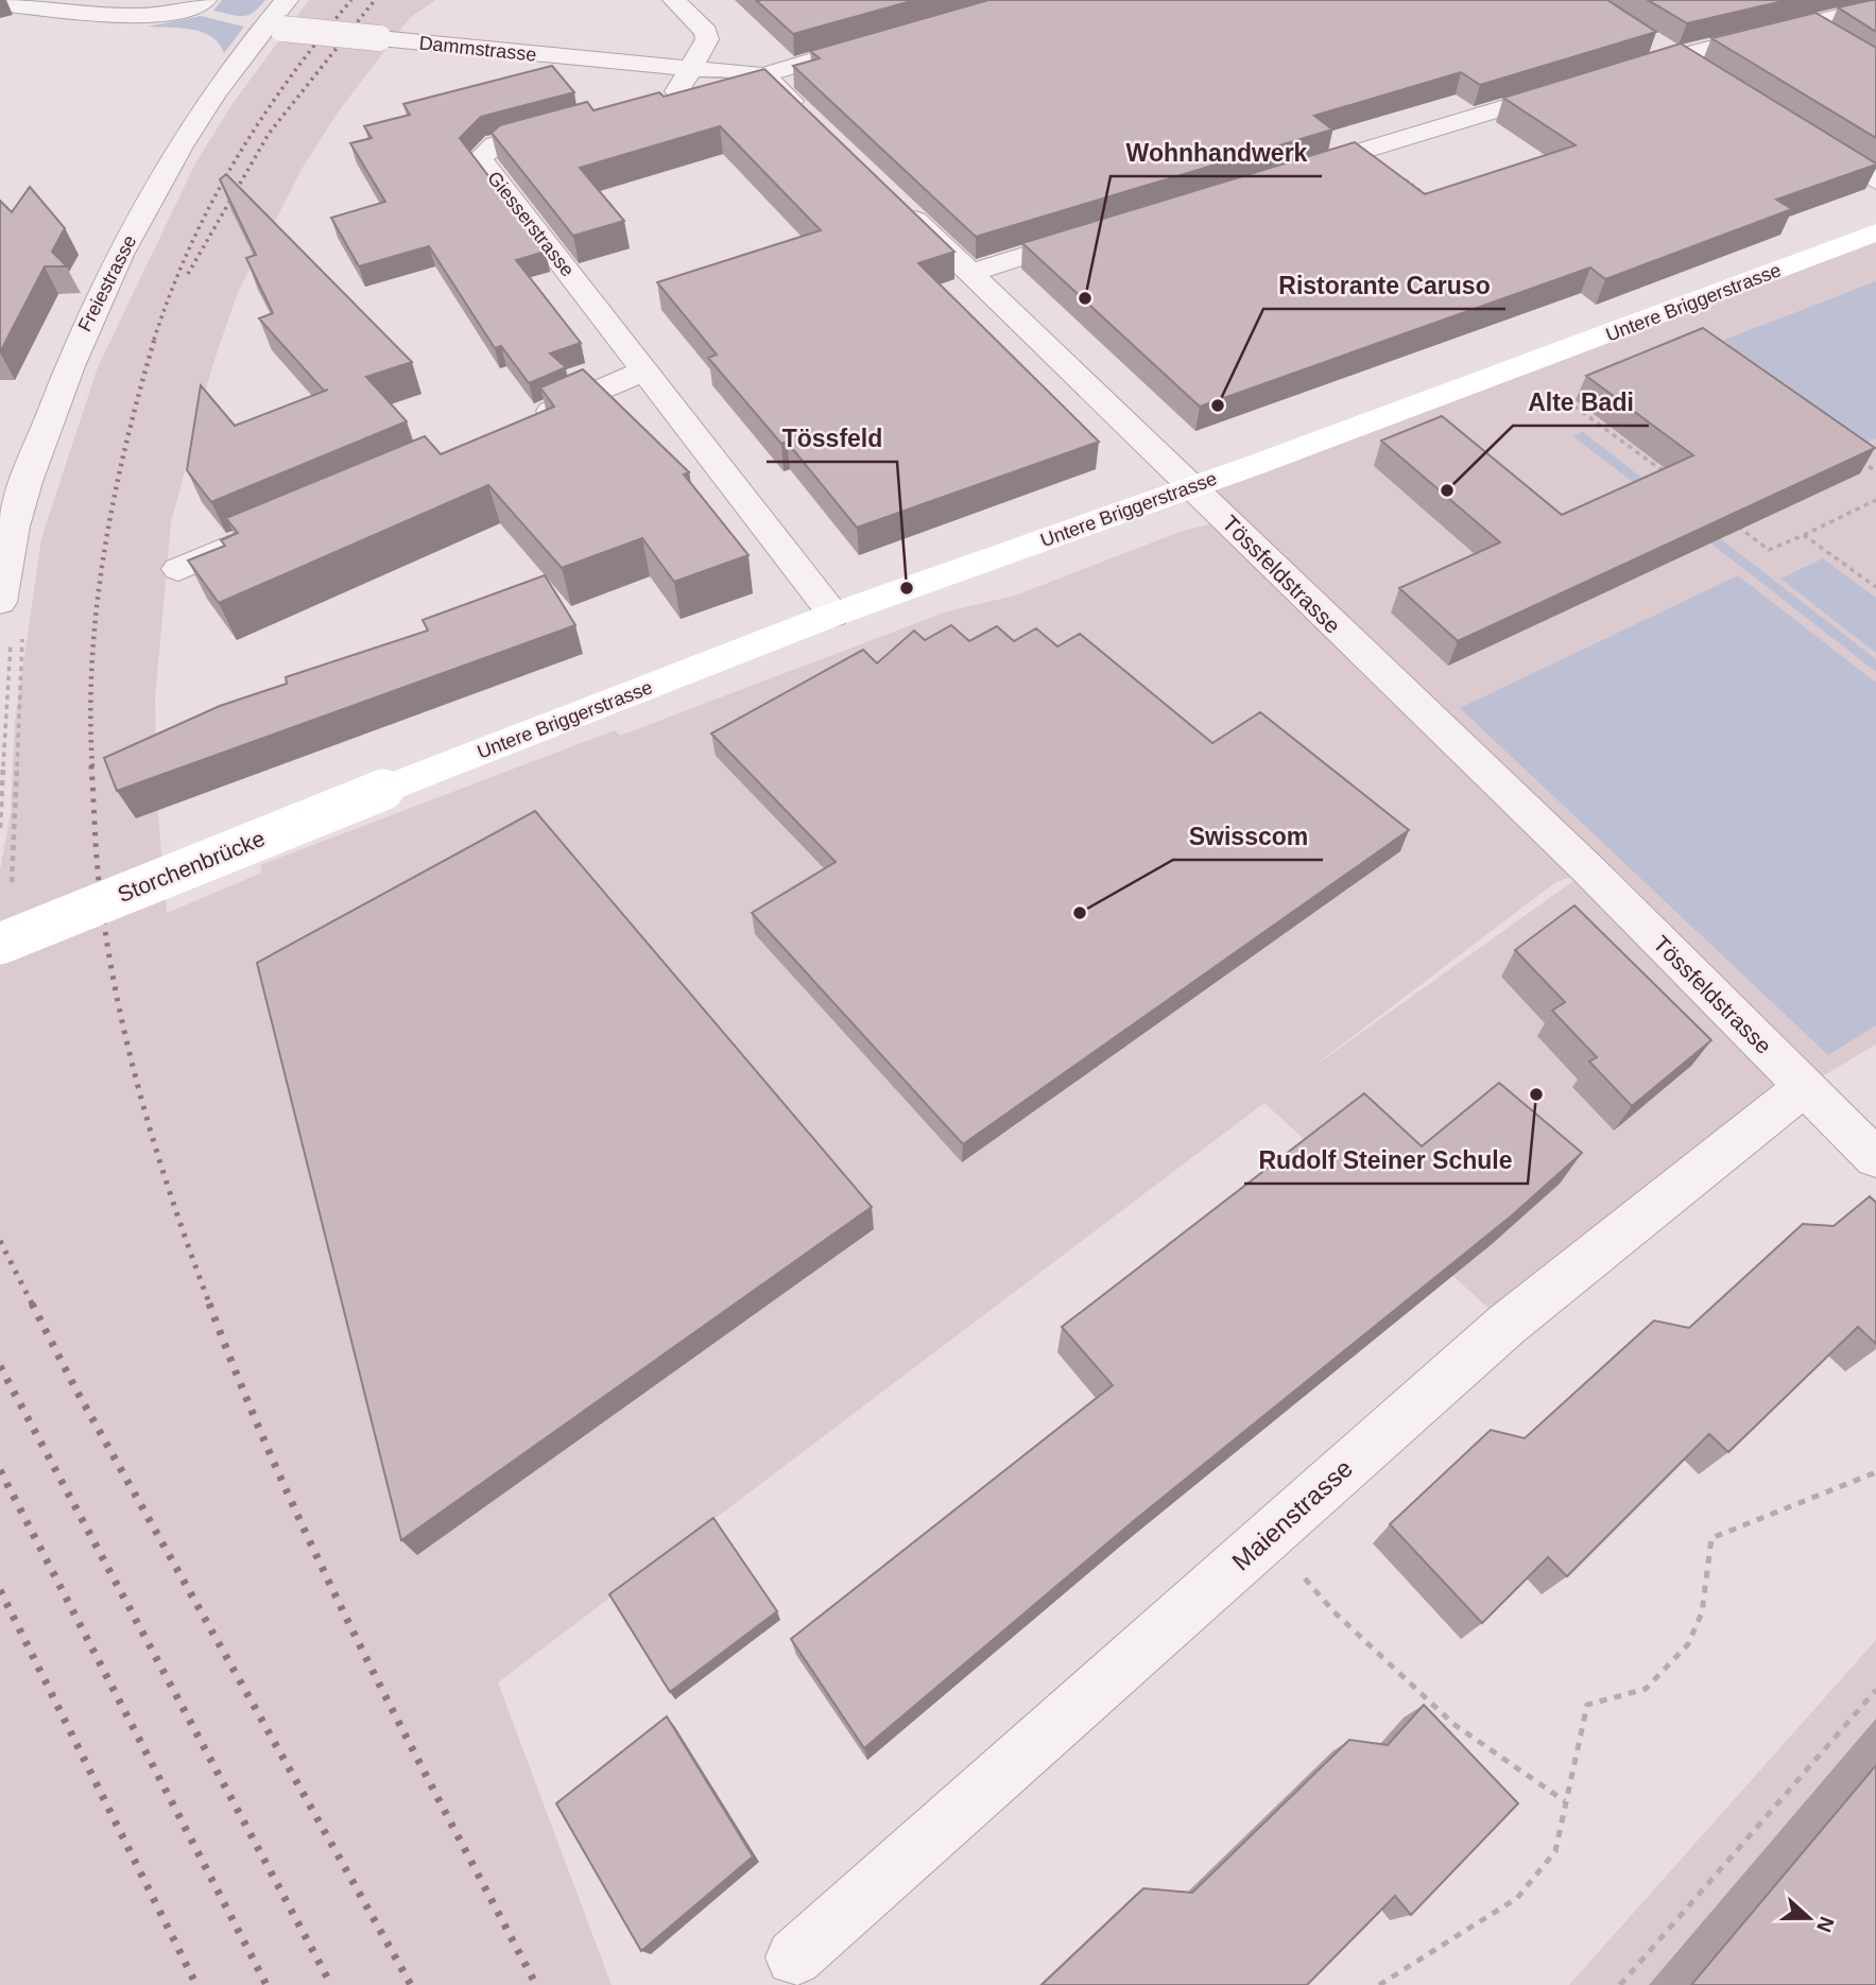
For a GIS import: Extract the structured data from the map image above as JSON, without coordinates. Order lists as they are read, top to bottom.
{
  "streets": {
    "main road": ["Untere Briggerstrasse", "Storchenbrücke"],
    "street": [
      "Dammstrasse",
      "Giesserstrasse",
      "Freiestrasse",
      "Tössfeldstrasse",
      "Maienstrasse"
    ]
  },
  "crossings": [
    ["Dammstrasse", "Freiestrasse"],
    ["Giesserstrasse", "Untere Briggerstrasse"],
    ["Untere Briggerstrasse", "Tössfeldstrasse"],
    ["Untere Briggerstrasse", "Storchenbrücke"],
    ["Tössfeldstrasse", "Maienstrasse"]
  ],
  "places": [
    "Wohnhandwerk",
    "Ristorante Caruso",
    "Alte Badi",
    "Tössfeld",
    "Swisscom",
    "Rudolf Steiner Schule"
  ],
  "north": "right"
}
